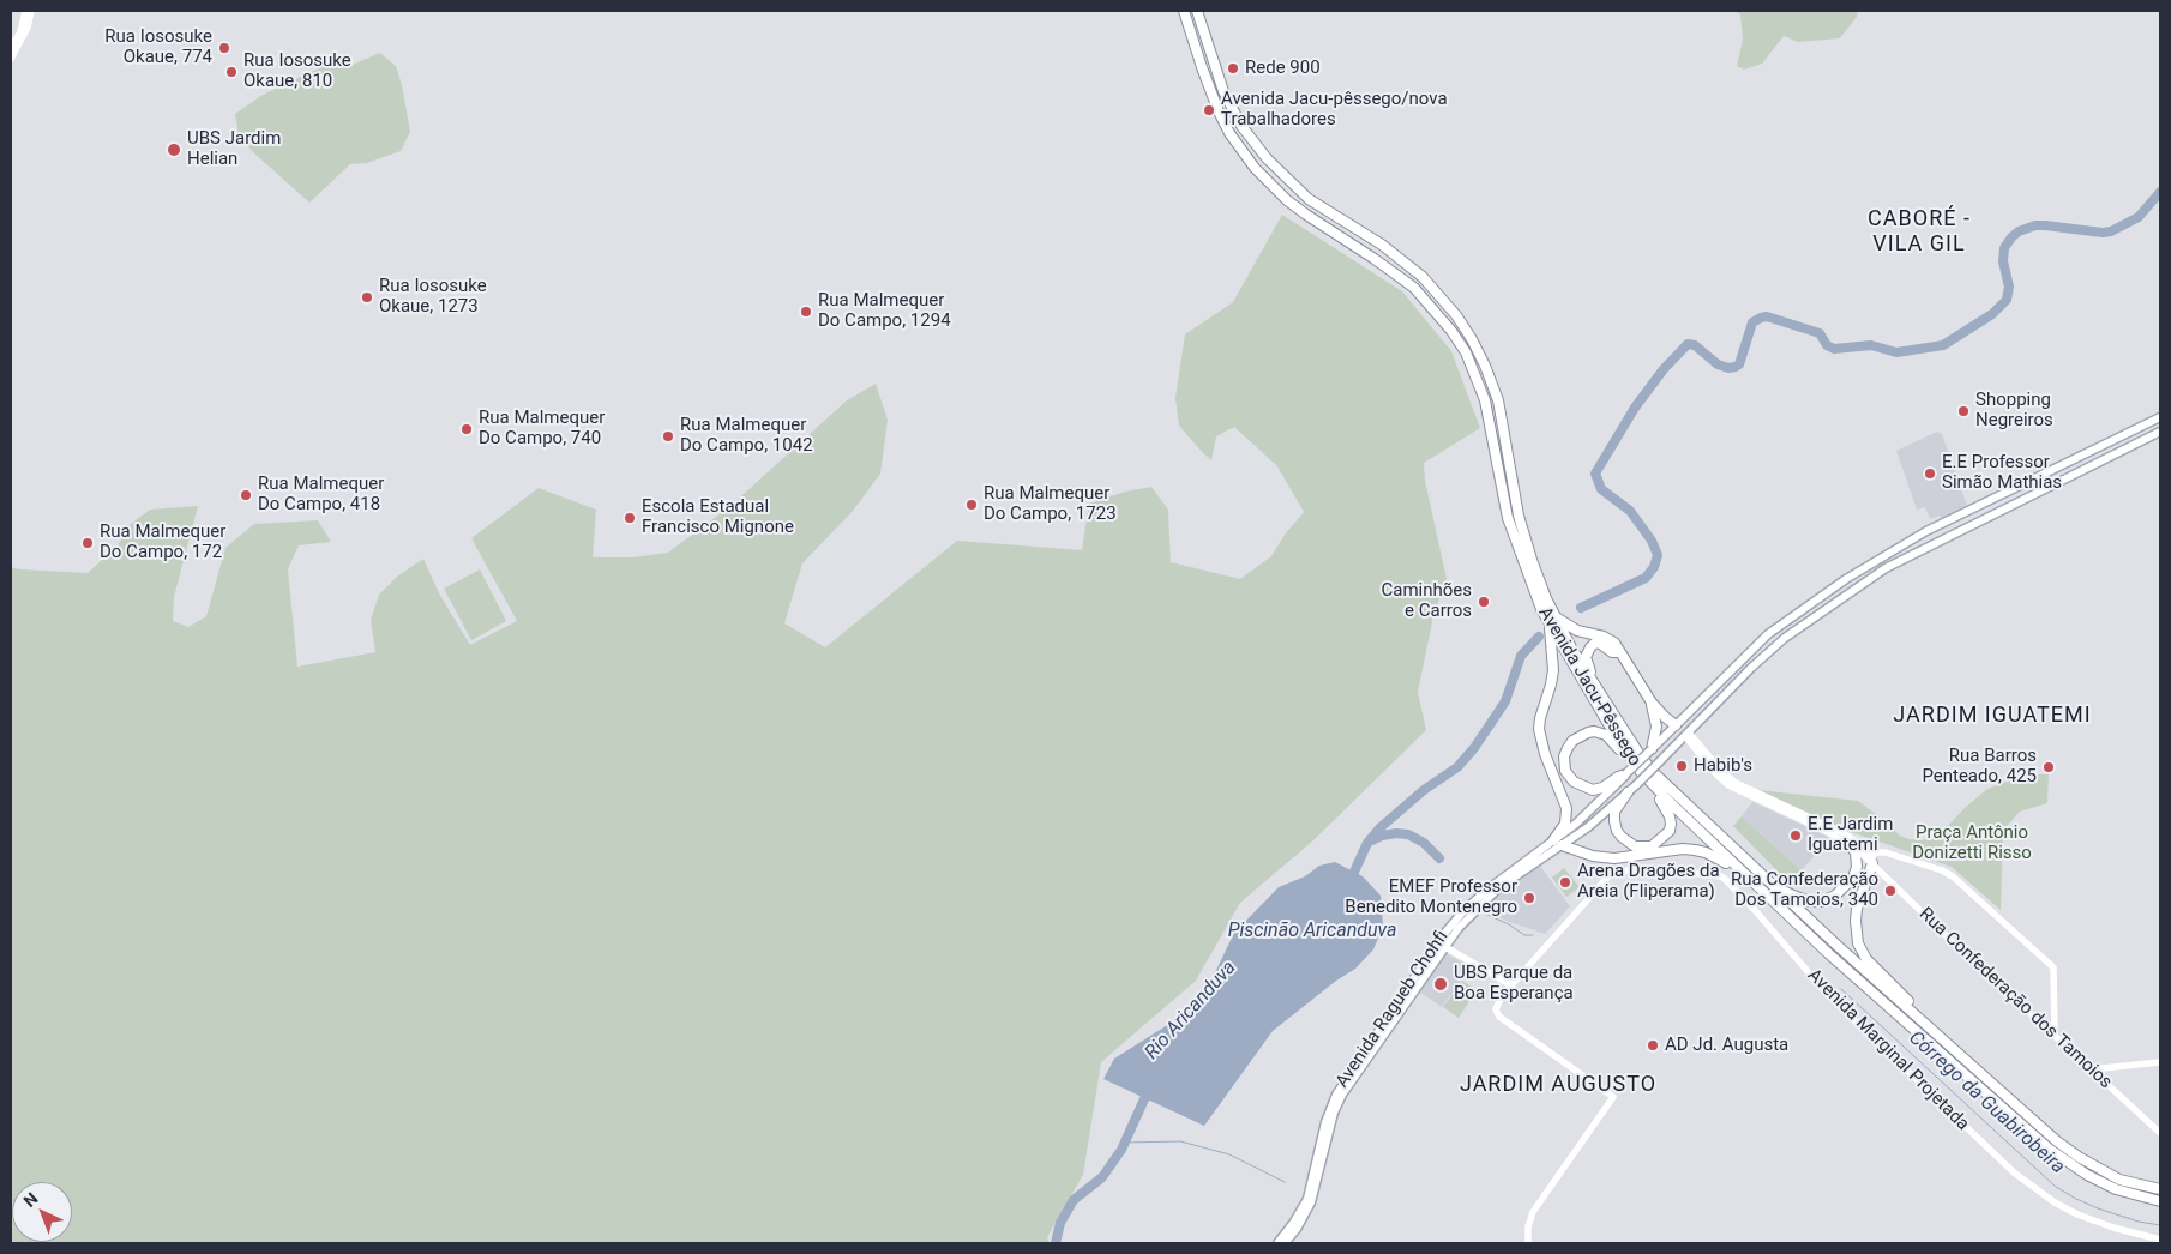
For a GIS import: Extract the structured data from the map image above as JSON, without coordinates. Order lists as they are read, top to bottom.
{
  "streets": {
    "highway": ["Avenida Jacu-Pêssego"],
    "main road": ["Rua Confederação dos Tamoios", "Avenida Ragueb Chohfi", "Avenida Marginal Projetada"]
  },
  "crossings": [
    ["Rua Confederação dos Tamoios", "Avenida Ragueb Chohfi"]
  ],
  "districts": ["CABORÉ - VILA GIL", "JARDIM IGUATEMI", "JARDIM AUGUSTO"],
  "water": ["Piscinão Aricanduva", "Rio Aricanduva", "Córrego da Guabirobeira"],
  "parks": ["Praça Antônio Donizetti Risso"],
  "places": [
    "Rua Iososuke Okaue, 774",
    "Rede 900",
    "Rua Iososuke Okaue, 810",
    "Avenida Jacu-pêssego/nova Trabalhadores",
    "UBS Jardim Helian",
    "Rua Iososuke Okaue, 1273",
    "Rua Malmequer Do Campo, 1294",
    "Shopping Negreiros",
    "Rua Malmequer Do Campo, 740",
    "Rua Malmequer Do Campo, 1042",
    "E.E Professor Simão Mathias",
    "Rua Malmequer Do Campo, 418",
    "Rua Malmequer Do Campo, 1723",
    "Escola Estadual Francisco Mignone",
    "Rua Malmequer Do Campo, 172",
    "Caminhões e Carros",
    "Habib's",
    "Rua Barros Penteado, 425",
    "E.E Jardim Iguatemi",
    "Arena Dragões da Areia (Fliperama)",
    "Rua Confederação Dos Tamoios, 340",
    "EMEF Professor Benedito Montenegro",
    "UBS Parque da Boa Esperança",
    "AD Jd. Augusta"
  ],
  "north": "top left"
}
